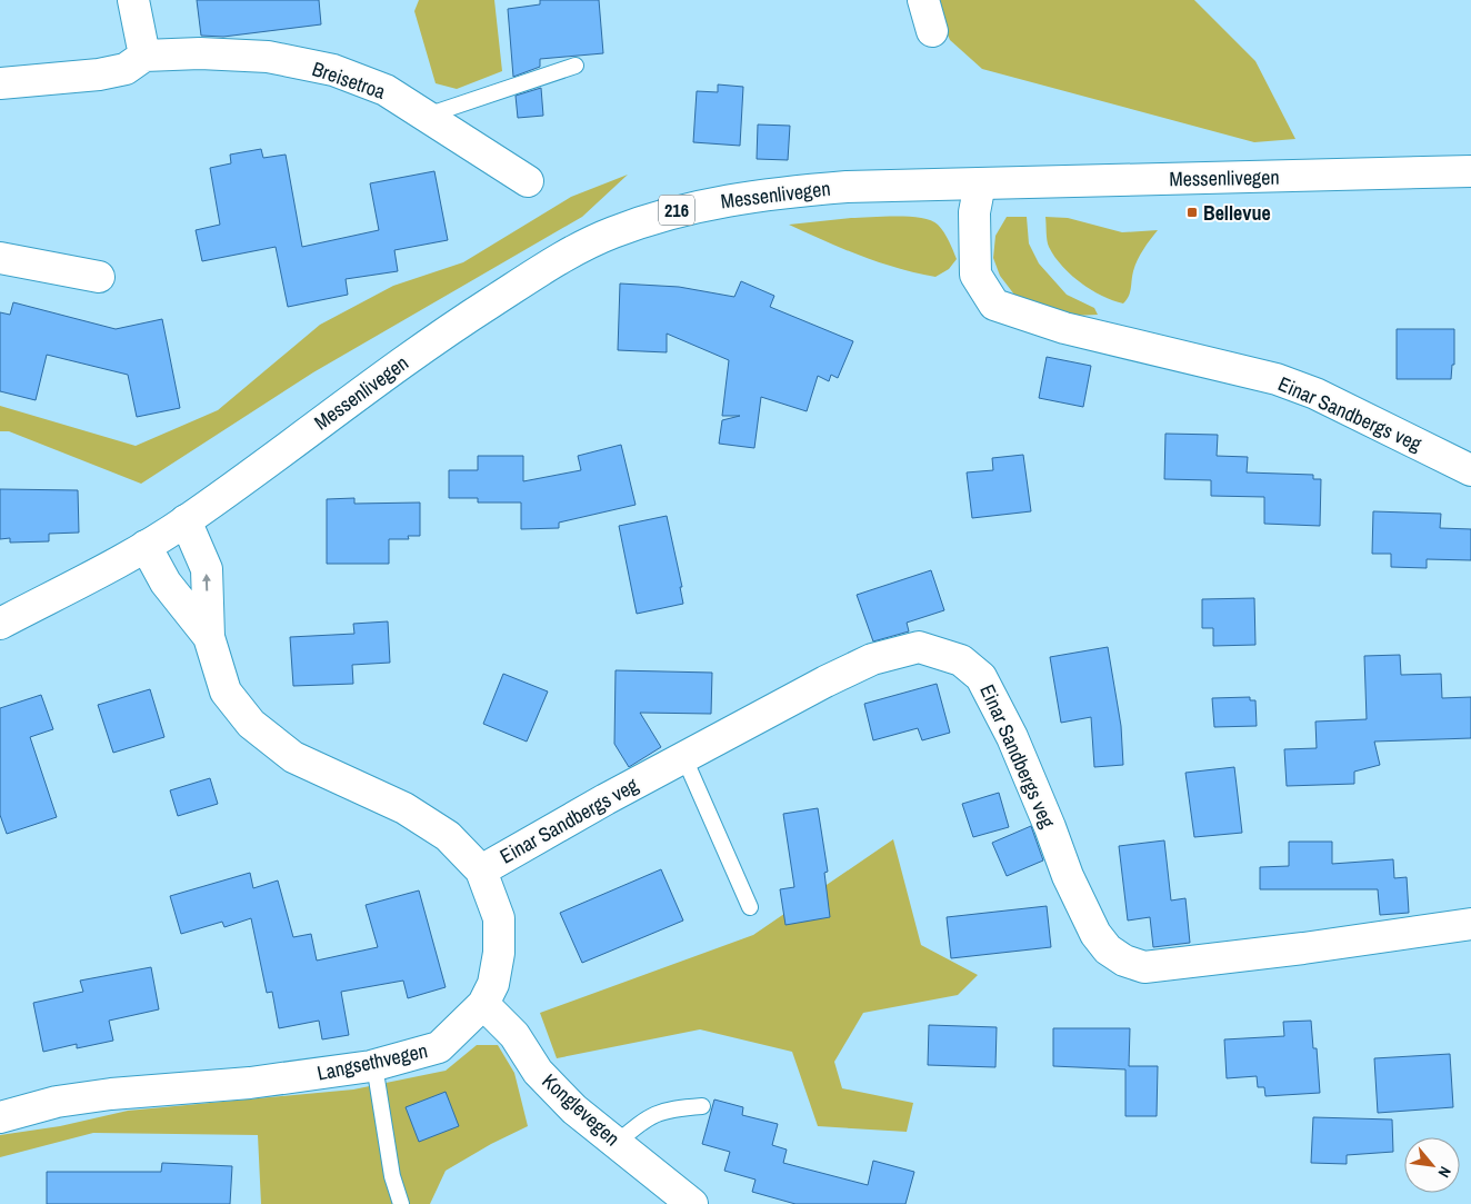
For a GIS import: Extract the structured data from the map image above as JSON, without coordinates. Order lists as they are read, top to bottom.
{
  "streets": {
    "street": [
      "Breisetroa",
      "Messenlivegen",
      "216",
      "Einar Sandbergs veg",
      "Langsethvegen",
      "Konglevegen"
    ]
  },
  "crossings": [
    ["Messenlivegen", "Einar Sandbergs veg"],
    ["Messenlivegen", "Langsethvegen"],
    ["Einar Sandbergs veg", "Langsethvegen"],
    ["Langsethvegen", "Konglevegen"]
  ],
  "places": {
    "transit": ["Bellevue"]
  },
  "north": "bottom right"
}
